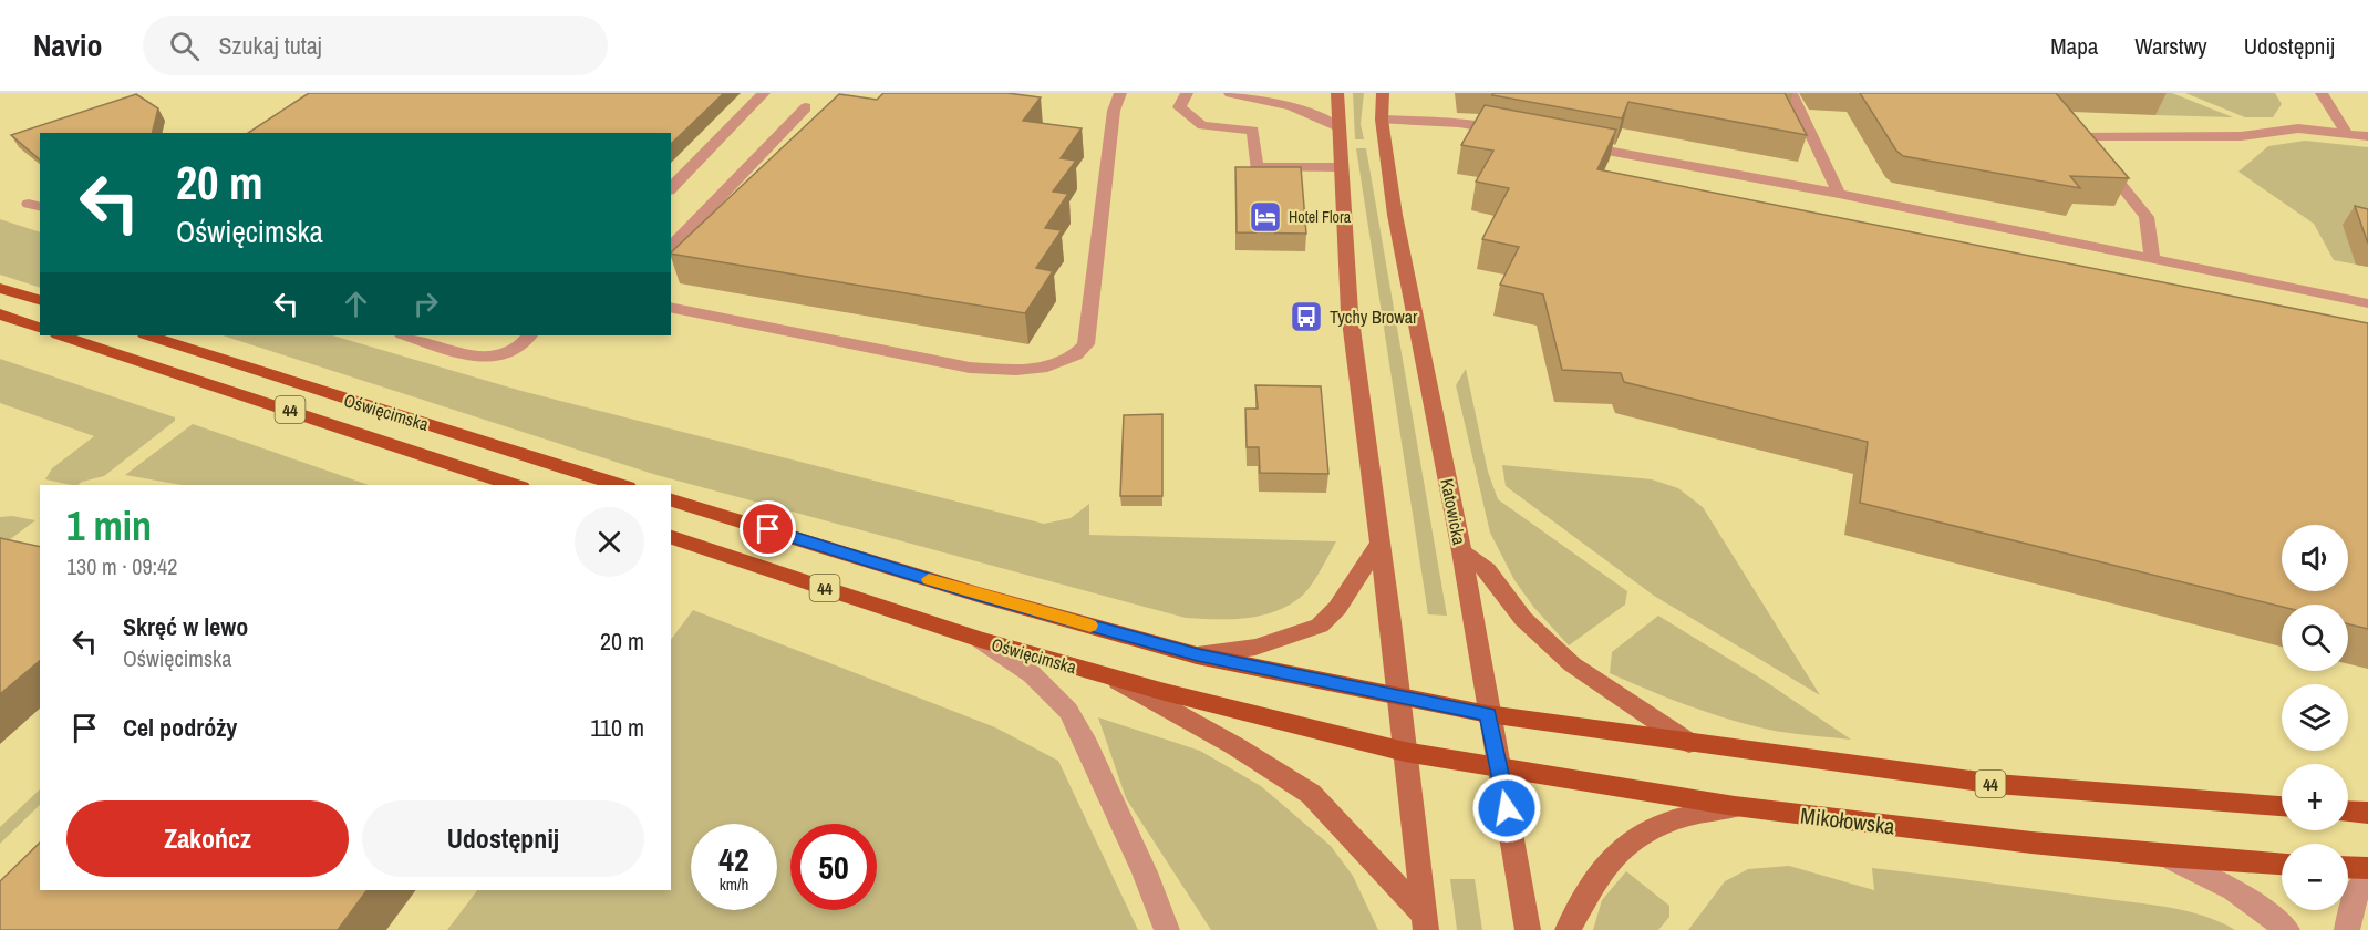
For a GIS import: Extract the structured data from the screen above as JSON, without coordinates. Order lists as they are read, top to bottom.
{
  "streets": {
    "main road": [
      "44",
      "Oświęcimska",
      "Katowicka",
      "Mikołowska"
    ]
  },
  "crossings": [
    ["44", "Katowicka"],
    ["Oświęcimska", "Mikołowska"],
    ["Katowicka", "Mikołowska"]
  ],
  "places": {
    "hotel": ["Hotel Flora"],
    "bus stop": ["Tychy Browar"]
  },
  "page": {
    "header": "Navio",
    "search": "Szukaj tutaj",
    "nav": ["Mapa", "Warstwy", "Udostępnij"],
    "turn": ["20 m", "Oświęcimska"],
    "heading": ["1 min", "130 m · 09:42"],
    "map_buttons": ["+", "−"],
    "list": [
      {
        "name": "Skręć w lewo",
        "note": "Oświęcimska",
        "value": "20 m"
      },
      {
        "name": "Cel podróży",
        "value": "110 m"
      }
    ],
    "buttons": ["Zakończ", "Udostępnij"],
    "speed": "42 km/h",
    "limit": "50"
  }
}
